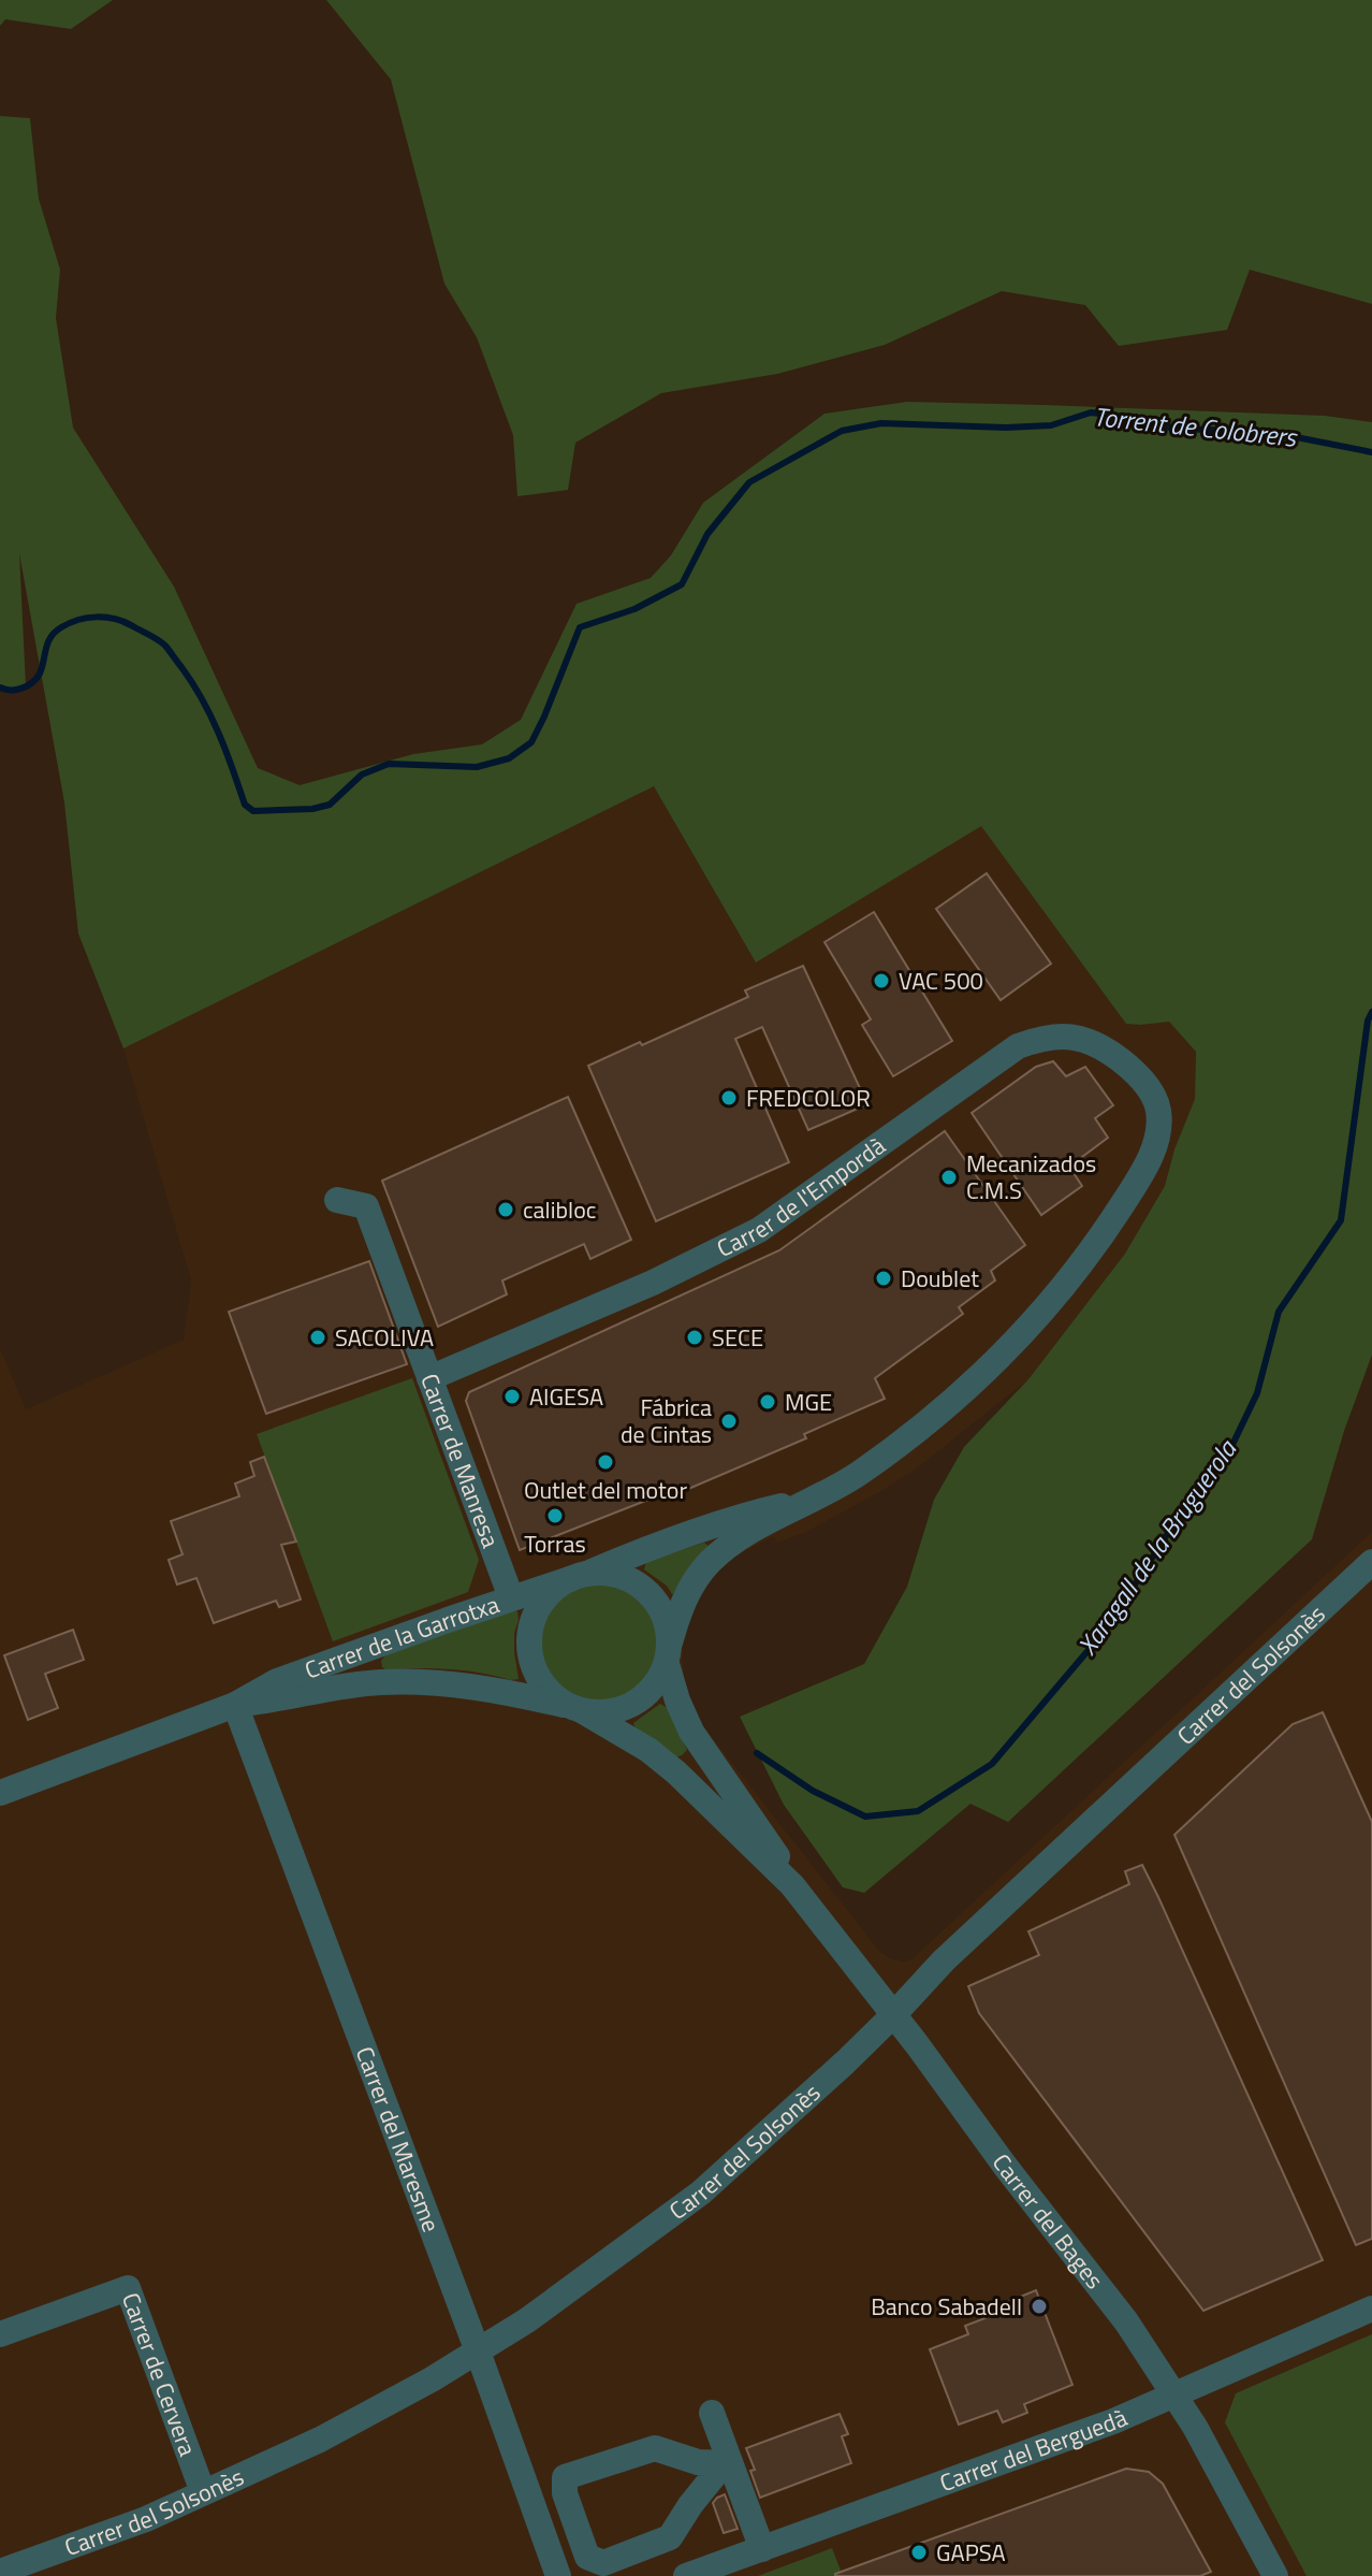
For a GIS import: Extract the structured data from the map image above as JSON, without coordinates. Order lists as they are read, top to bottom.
{
  "streets": {
    "street": [
      "Carrer de l'Empordà",
      "Carrer de Manresa",
      "Carrer de la Garrotxa",
      "Carrer del Solsonès",
      "Carrer del Maresme",
      "Carrer del Bages",
      "Carrer de Cervera",
      "Carrer del Berguedà"
    ]
  },
  "crossings": [
    ["Carrer de l'Empordà", "Carrer de Manresa"],
    ["Carrer de l'Empordà", "Carrer de la Garrotxa"],
    ["Carrer de Manresa", "Carrer de la Garrotxa"],
    ["Carrer de la Garrotxa", "Carrer del Maresme"],
    ["Carrer de la Garrotxa", "Carrer del Bages"],
    ["Carrer del Solsonès", "Carrer del Maresme"],
    ["Carrer del Solsonès", "Carrer del Bages"],
    ["Carrer del Solsonès", "Carrer de Cervera"],
    ["Carrer del Bages", "Carrer del Berguedà"]
  ],
  "water": ["Torrent de Colobrers", "Xaragall de la Bruguerola"],
  "places": [
    "VAC 500",
    "FREDCOLOR",
    "Mecanizados C.M.S",
    "calibloc",
    "Doublet",
    "SACOLIVA",
    "SECE",
    "AIGESA",
    "MGE",
    "Fábrica de Cintas",
    "Outlet del motor",
    "Torras",
    "Banco Sabadell",
    "GAPSA"
  ]
}
